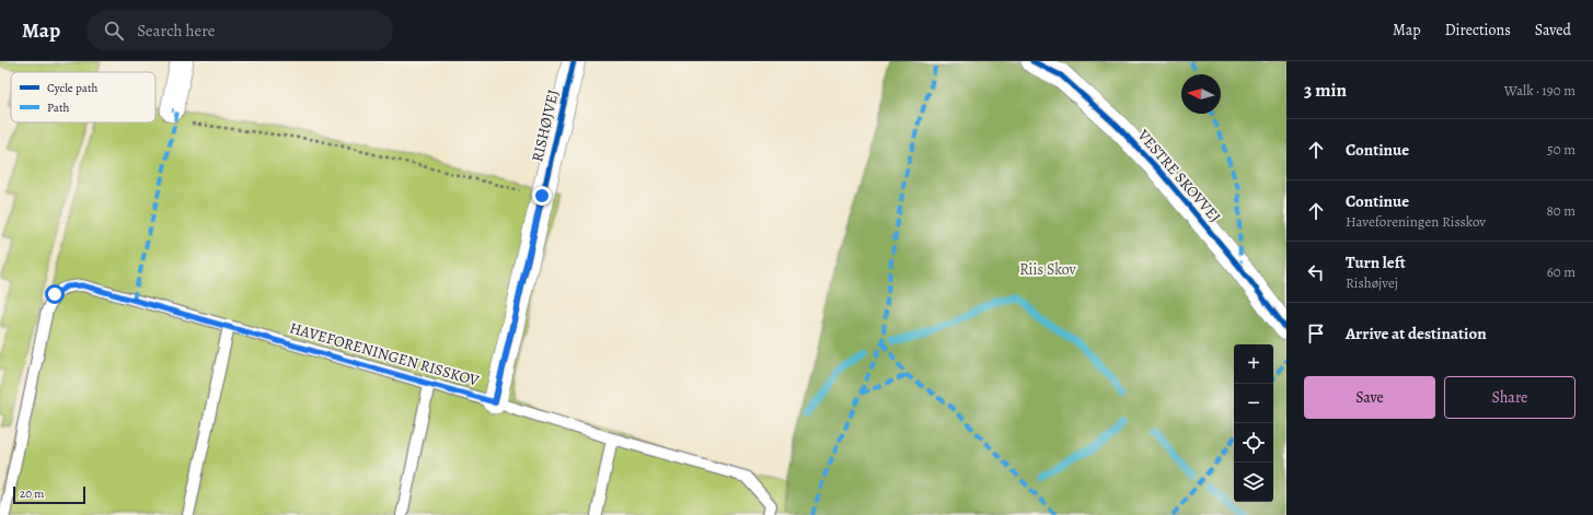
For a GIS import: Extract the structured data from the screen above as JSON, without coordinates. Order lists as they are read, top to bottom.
{
  "streets": {
    "street": ["RISHØJVEJ", "VESTRE SKOVVEJ"],
    "lane": ["HAVEFORENINGEN RISSKOV"]
  },
  "crossings": [
    ["RISHØJVEJ", "HAVEFORENINGEN RISSKOV"]
  ],
  "parks": ["Riis Skov"],
  "legend": ["Cycle path", "Path"],
  "scale_bar": "20 m",
  "north": "left",
  "page": {
    "header": "Map",
    "search": "Search here",
    "nav": ["Map", "Directions", "Saved"],
    "heading": ["3 min", "Walk · 190 m"],
    "list": [
      ["Continue", "50 m"],
      ["Continue", "Haveforeningen Risskov", "80 m"],
      ["Turn left", "Rishøjvej", "60 m"],
      "Arrive at destination"
    ],
    "map_buttons": ["+", "−"],
    "buttons": ["Save", "Share"],
    "scale": "20 m"
  }
}
